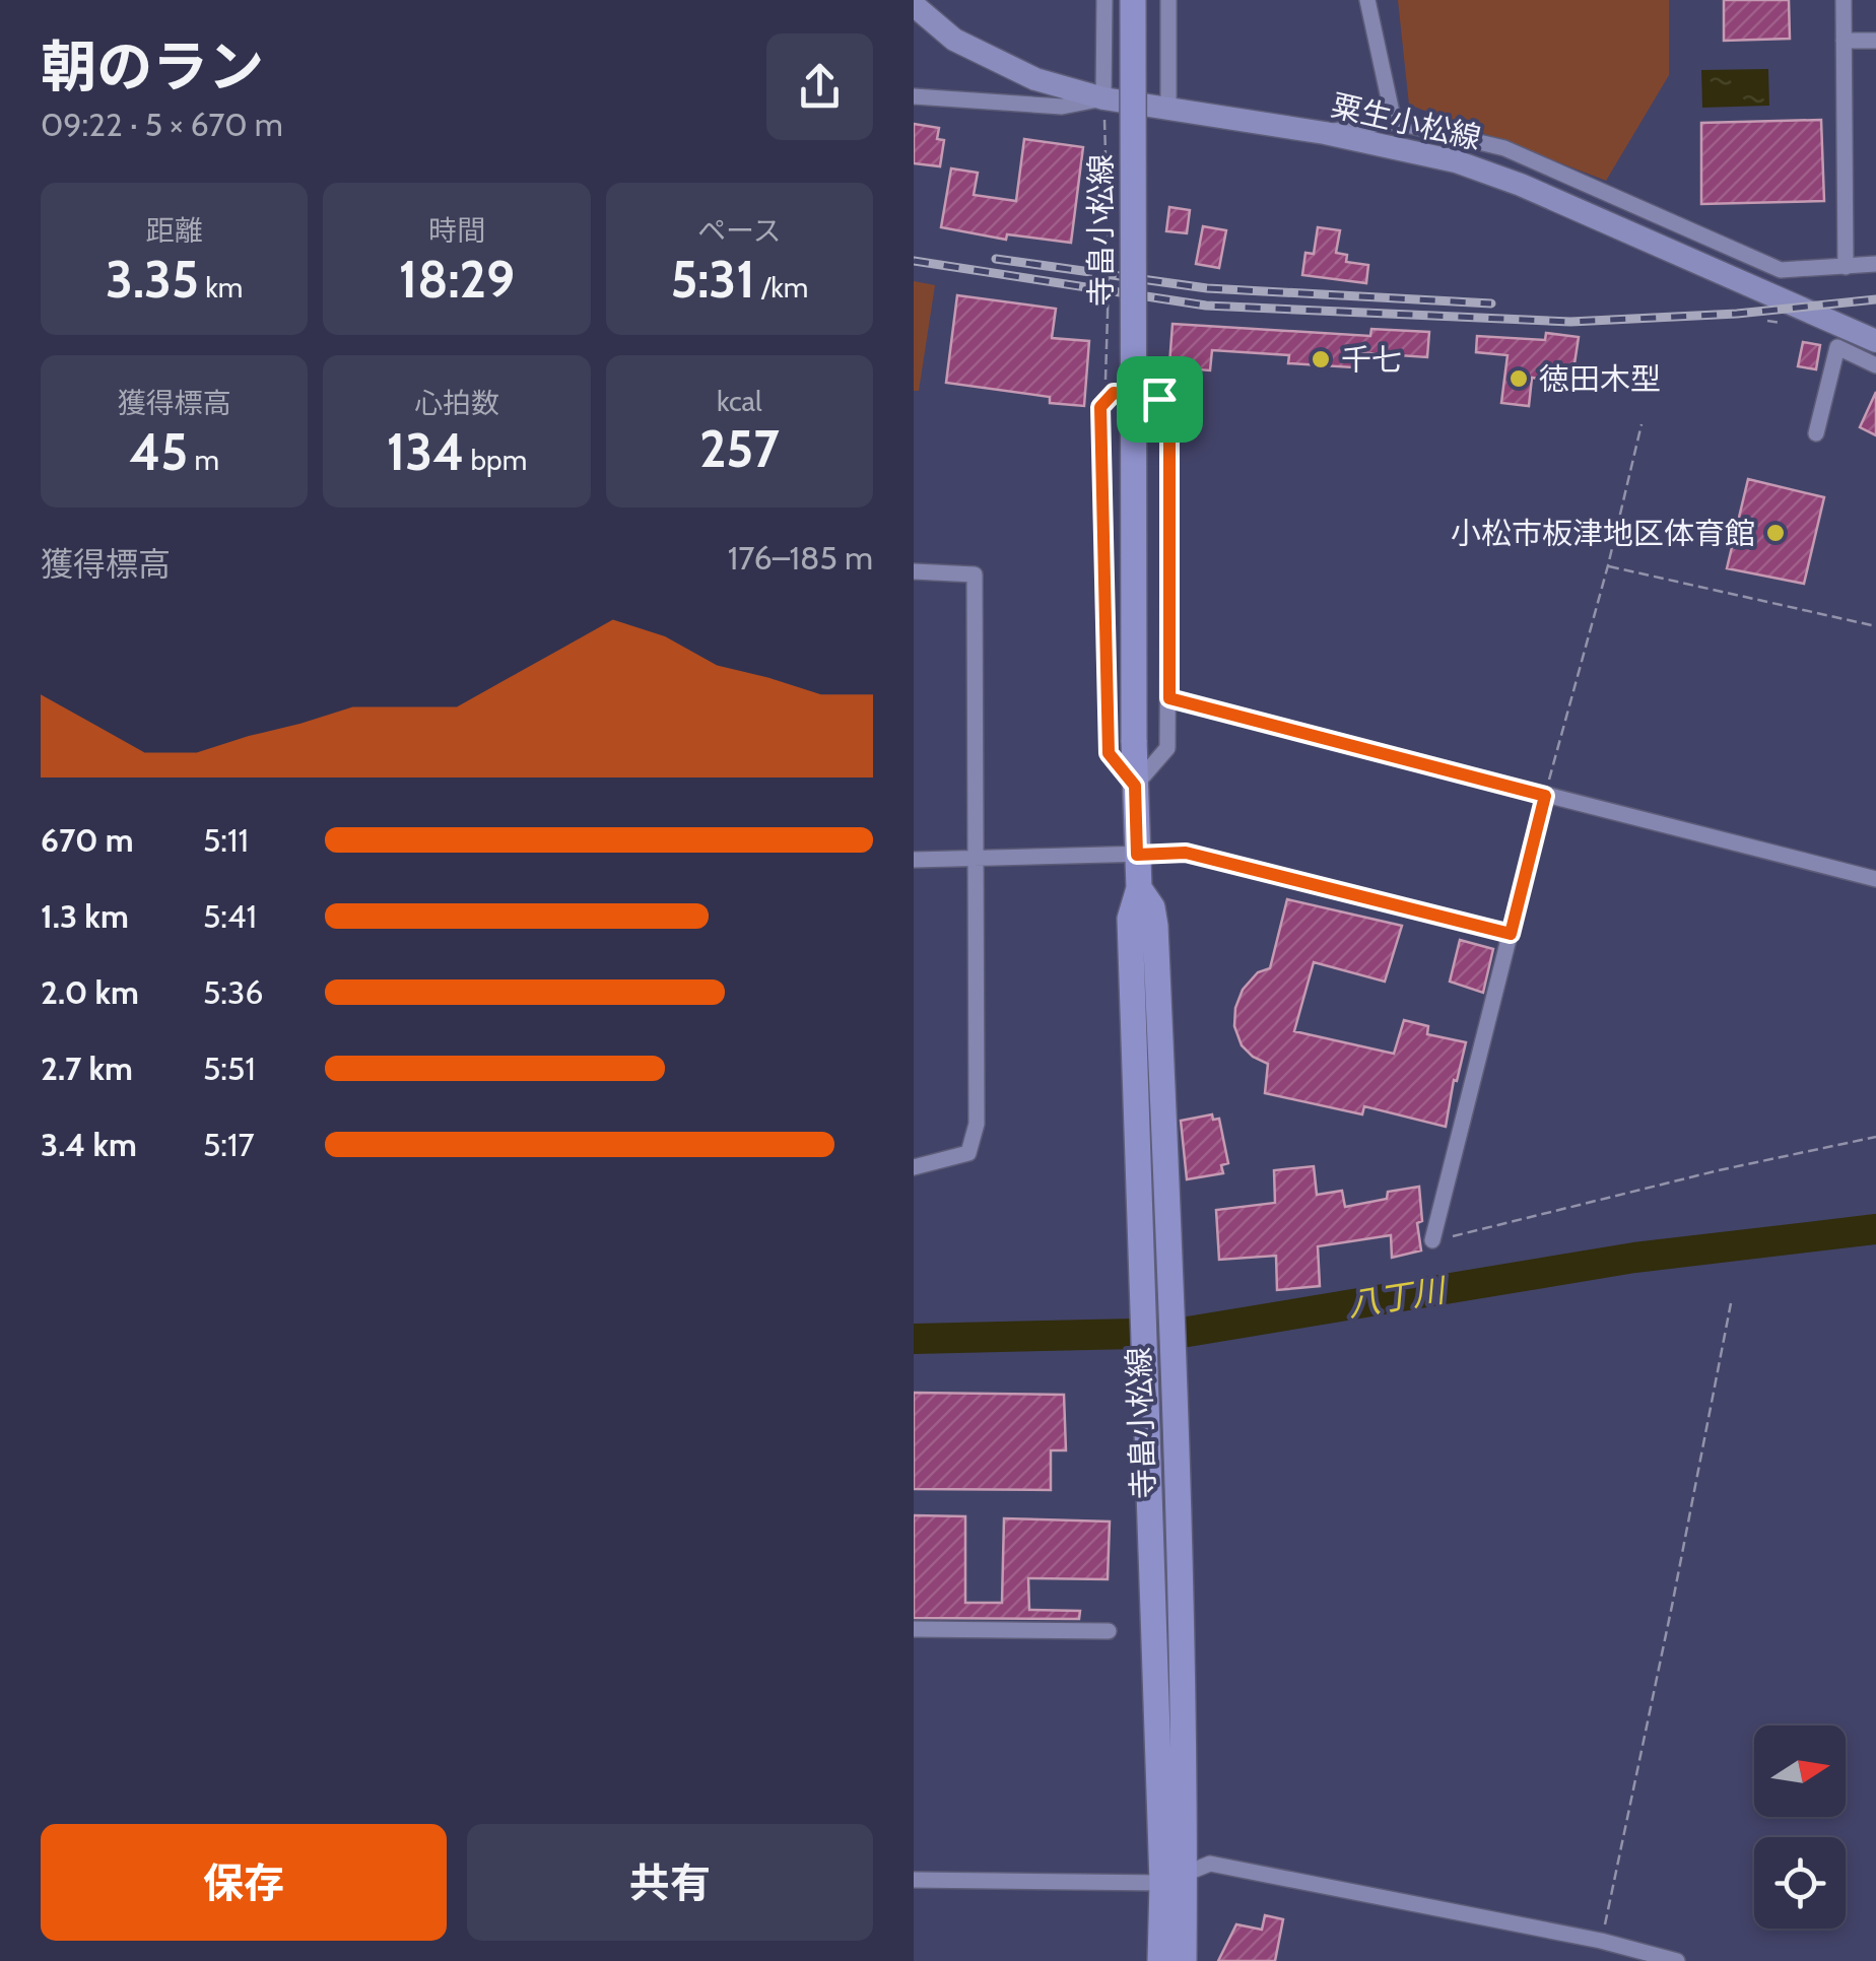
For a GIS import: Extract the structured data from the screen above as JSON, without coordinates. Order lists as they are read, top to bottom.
{
  "streets": {
    "main road": ["粟生小松線", "寺畠小松線"]
  },
  "water": ["八丁川"],
  "places": ["千七", "徳田木型", "小松市板津地区体育館"],
  "north": "right",
  "page": {
    "heading": ["朝のラン", "09:22 · 5 × 670 m"],
    "stats": [
      ["距離", "3.35 km"],
      ["時間", "18:29"],
      ["ペース", "5:31 /km"],
      ["獲得標高", "45 m"],
      ["心拍数", "134 bpm"],
      ["kcal", "257"]
    ],
    "chart": ["獲得標高", "176–185 m"],
    "list": [
      {
        "name": "670 m",
        "note": "5:11"
      },
      {
        "name": "1.3 km",
        "note": "5:41"
      },
      {
        "name": "2.0 km",
        "note": "5:36"
      },
      {
        "name": "2.7 km",
        "note": "5:51"
      },
      {
        "name": "3.4 km",
        "note": "5:17"
      }
    ],
    "buttons": ["保存", "共有"]
  }
}
